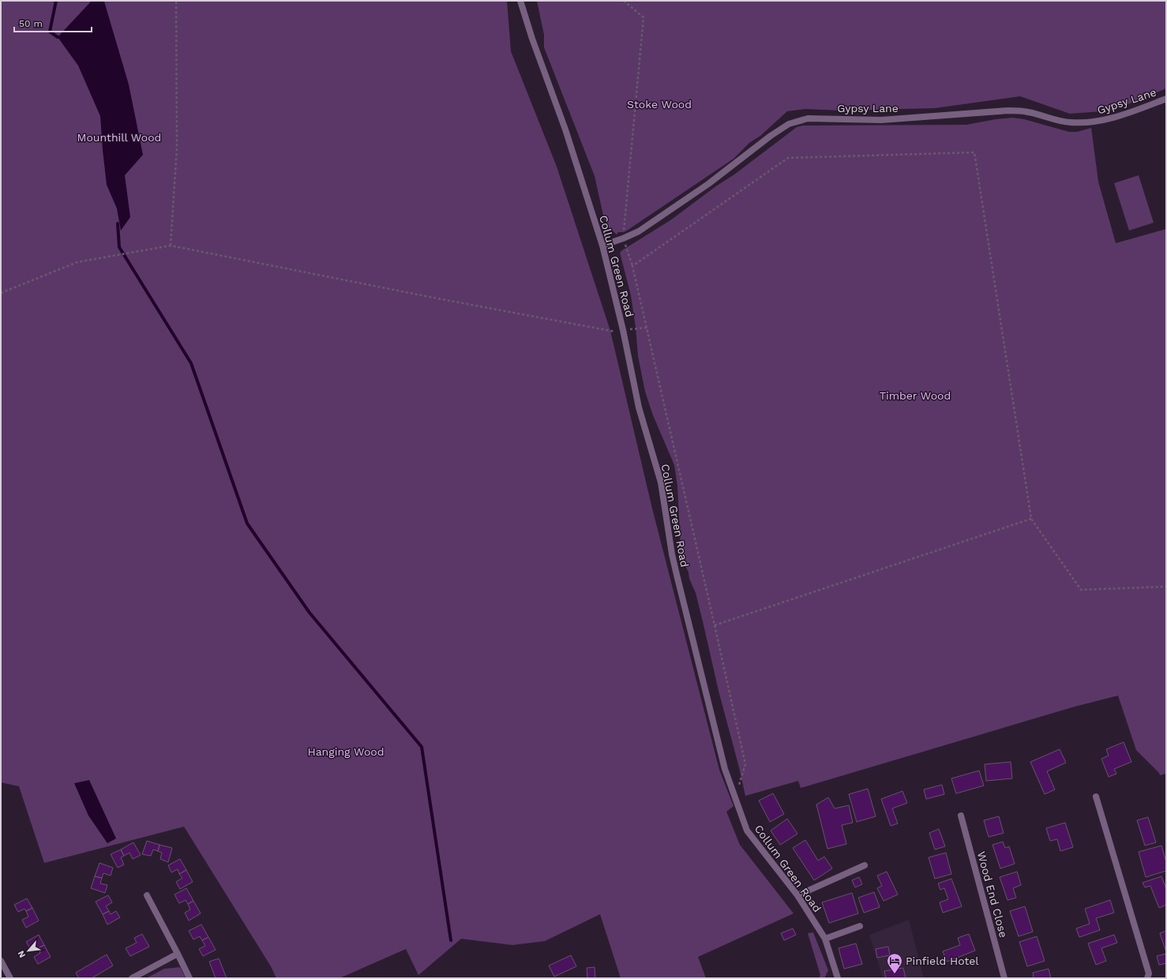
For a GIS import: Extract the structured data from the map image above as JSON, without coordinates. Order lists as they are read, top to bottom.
{
  "streets": {
    "street": ["Gypsy Lane", "Collum Green Road", "Wood End Close"]
  },
  "crossings": [
    ["Gypsy Lane", "Collum Green Road"]
  ],
  "parks": [
    "Stoke Wood",
    "Mounthill Wood",
    "Timber Wood",
    "Hanging Wood"
  ],
  "places": {
    "hotel": ["Pinfield Hotel"]
  },
  "scale_bar": "50 m",
  "north": "bottom left"
}
